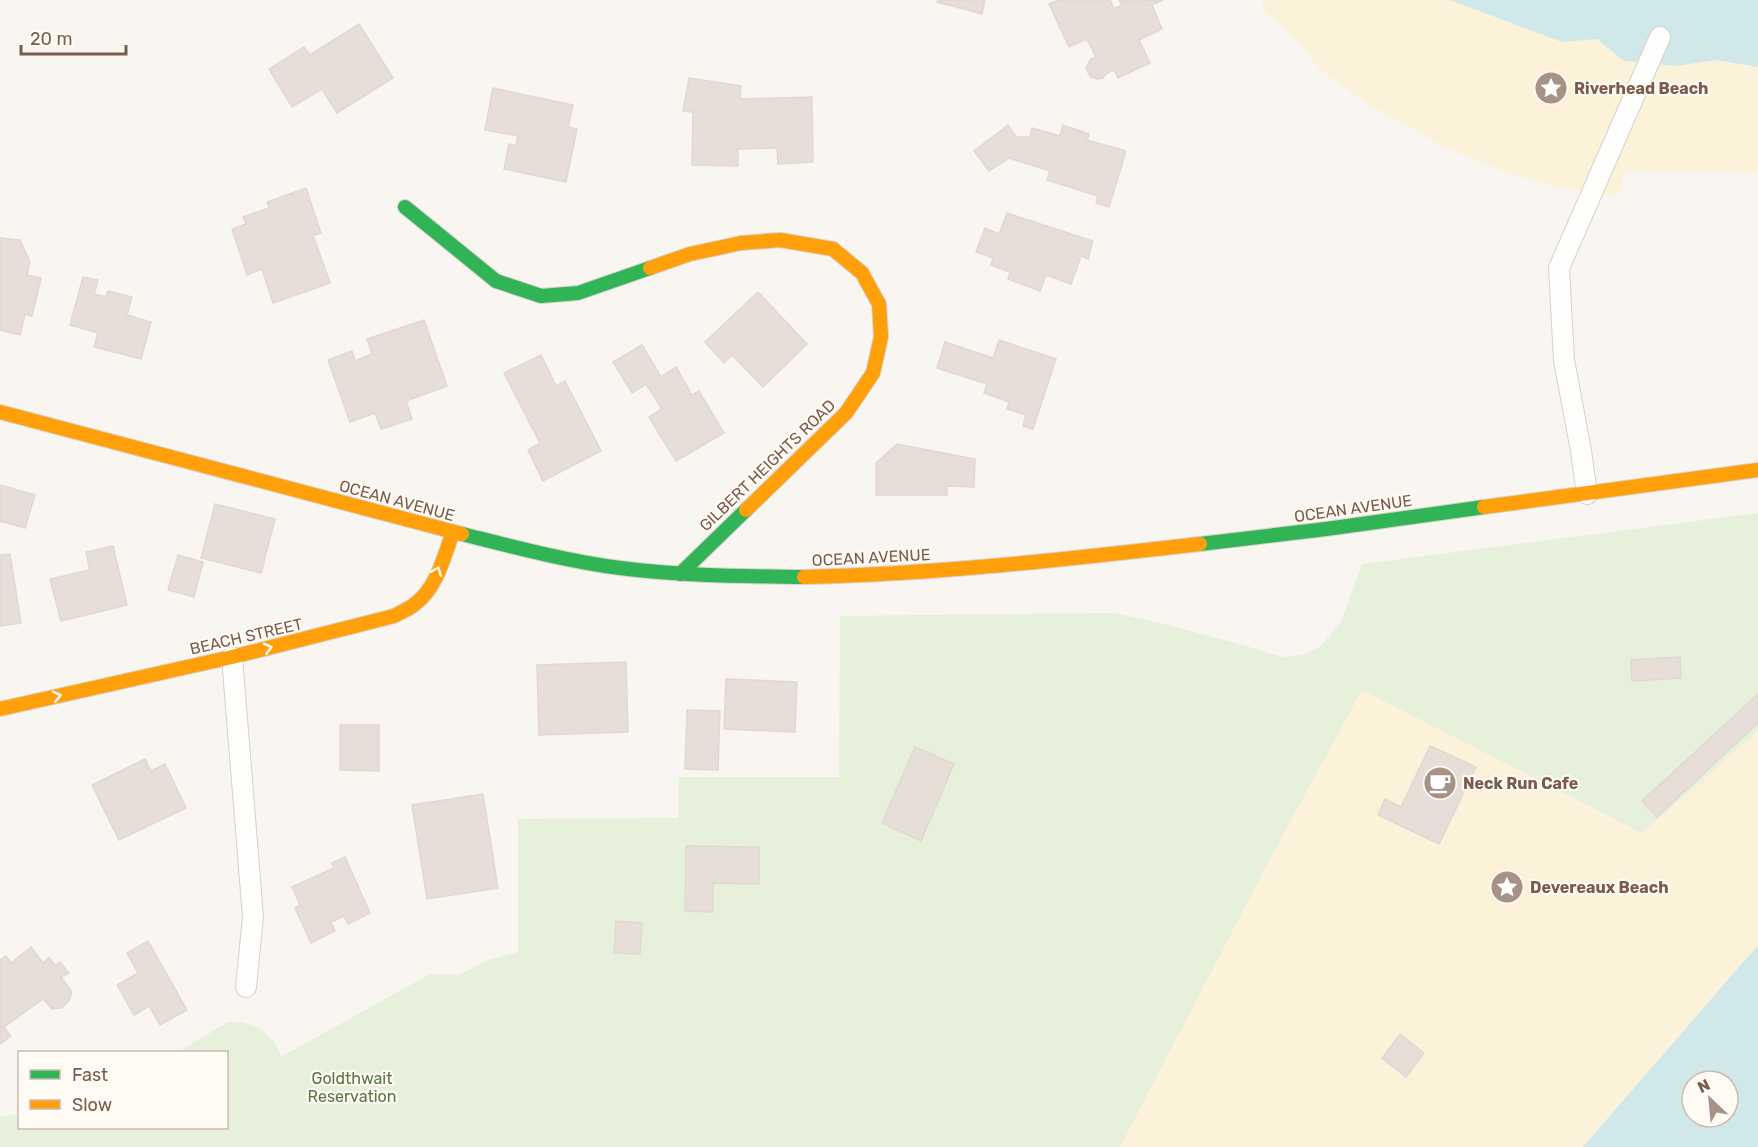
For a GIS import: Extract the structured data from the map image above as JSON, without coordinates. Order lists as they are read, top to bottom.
{
  "streets": {
    "main road": ["GILBERT HEIGHTS ROAD", "OCEAN AVENUE", "BEACH STREET"]
  },
  "crossings": [
    ["GILBERT HEIGHTS ROAD", "OCEAN AVENUE"],
    ["OCEAN AVENUE", "BEACH STREET"]
  ],
  "one_way": ["BEACH STREET"],
  "parks": ["Goldthwait Reservation"],
  "places": {
    "place": ["Riverhead Beach", "Devereaux Beach"],
    "cafe": ["Neck Run Cafe"]
  },
  "legend": ["Fast", "Slow"],
  "scale_bar": "20 m",
  "north": "top left"
}
